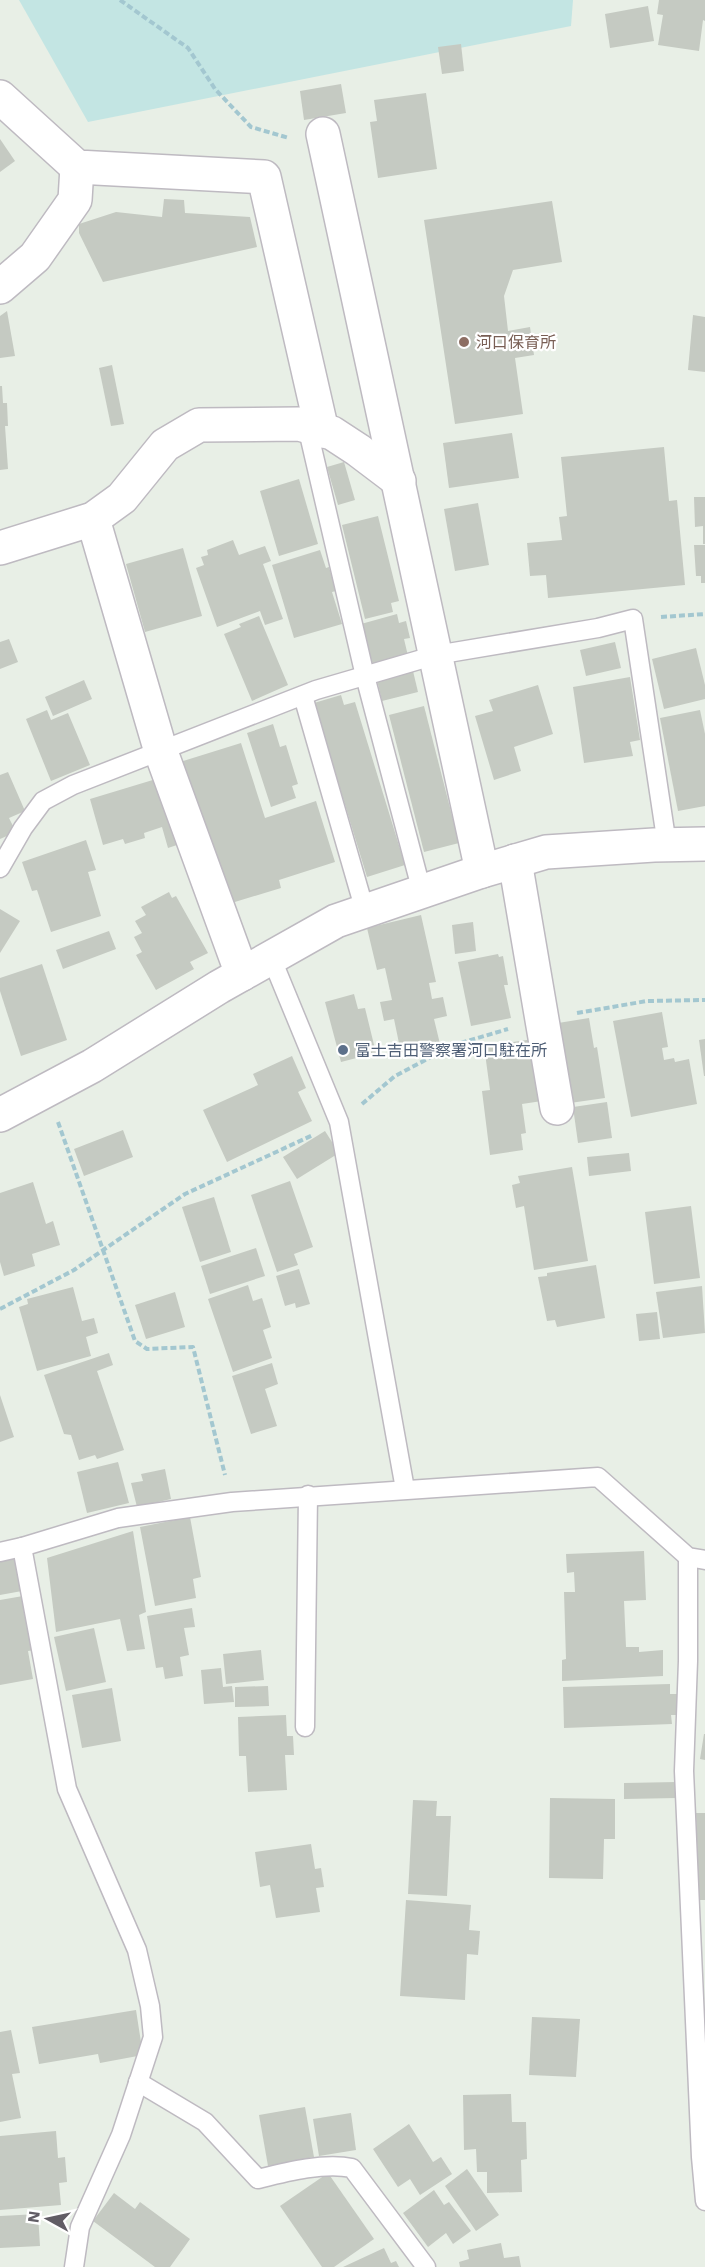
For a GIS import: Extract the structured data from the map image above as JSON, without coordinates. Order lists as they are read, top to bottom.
{
  "places": ["河口保育所", "富士吉田警察署河口駐在所"],
  "north": "left"
}
